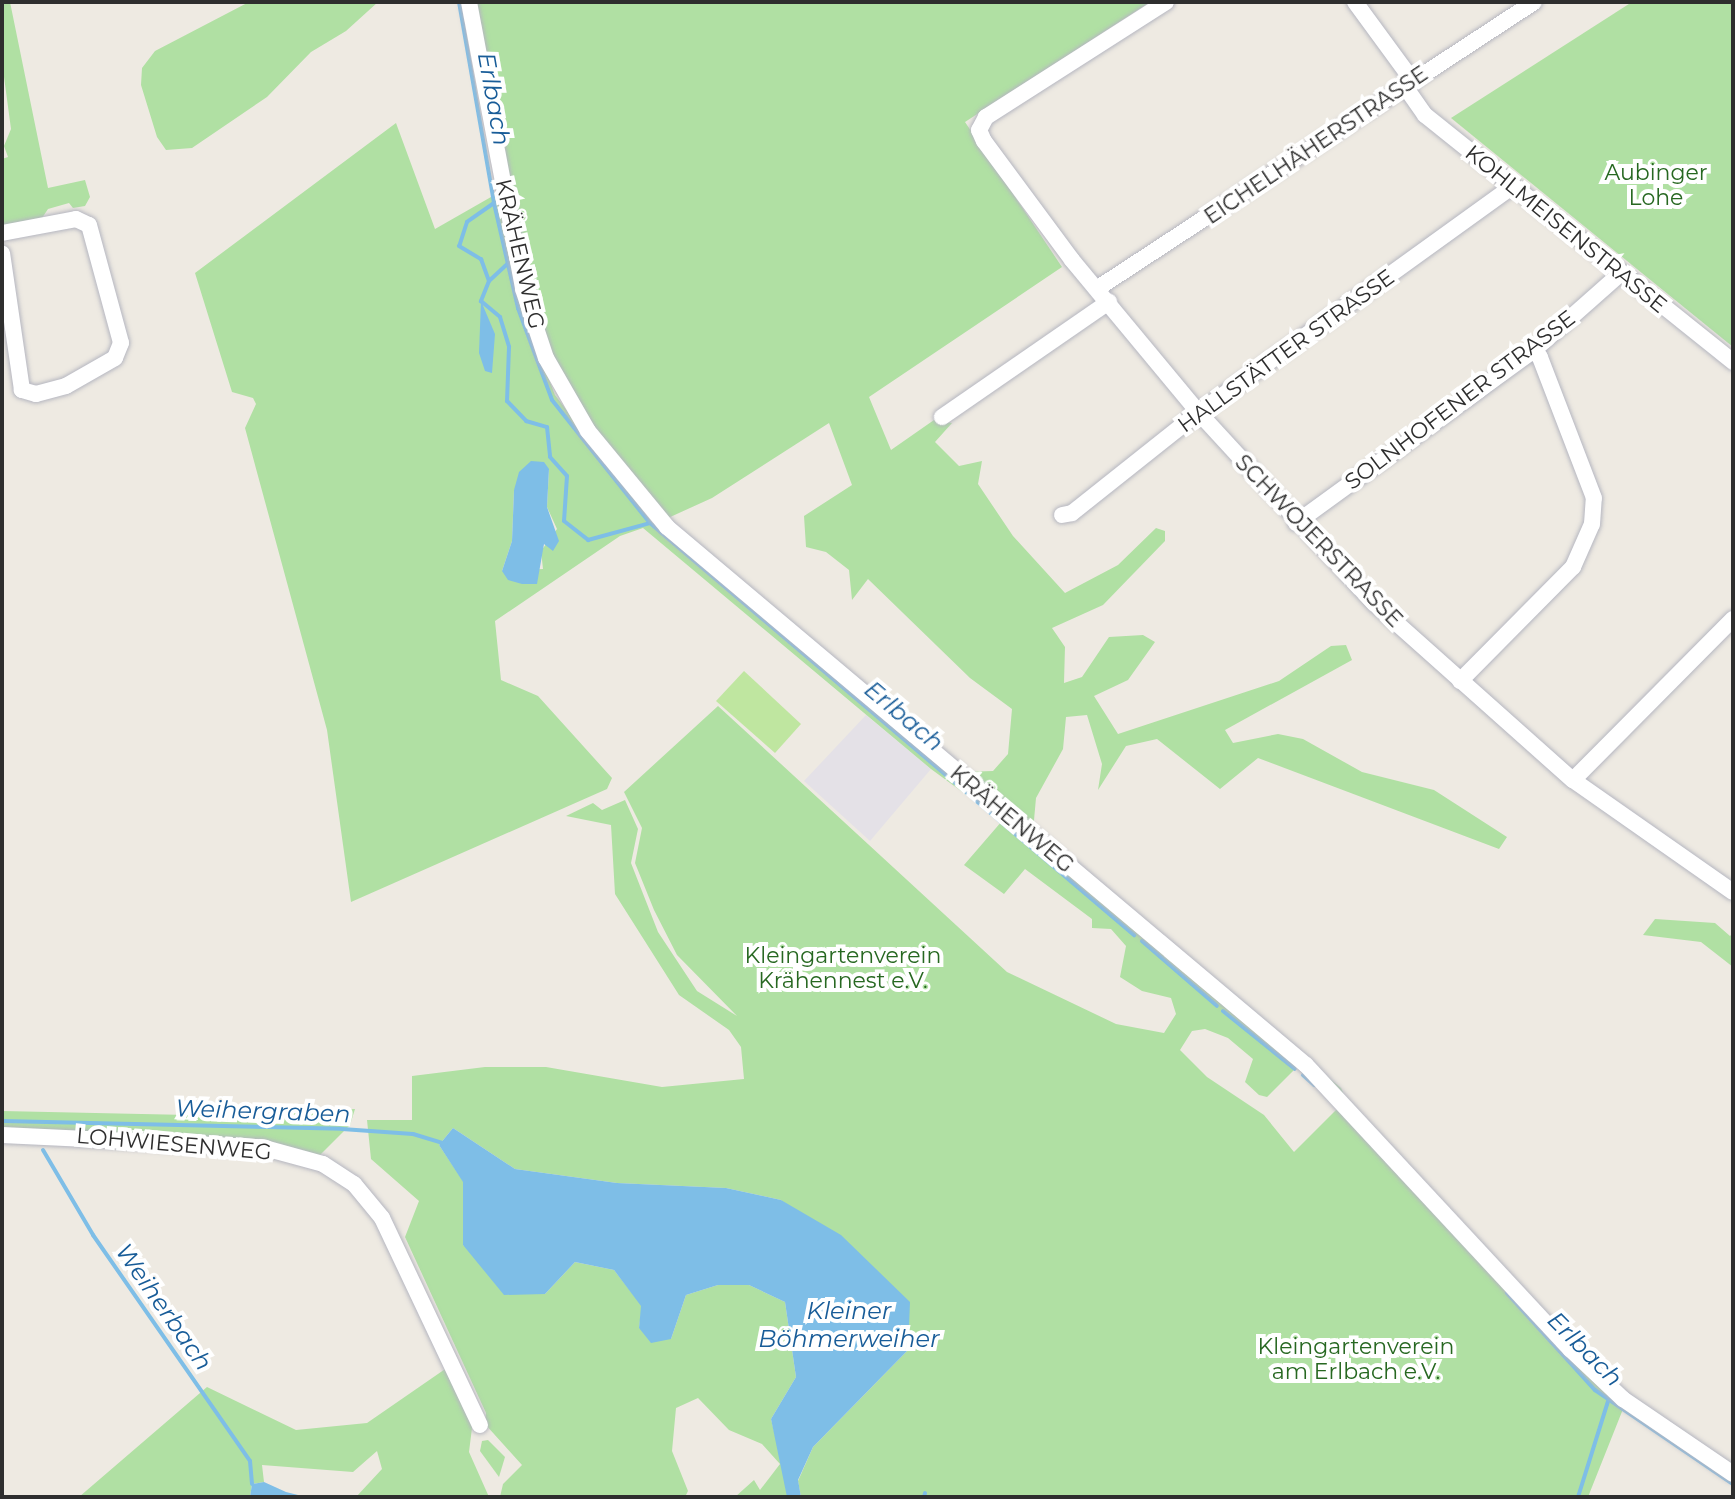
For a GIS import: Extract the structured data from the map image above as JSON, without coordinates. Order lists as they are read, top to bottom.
{
  "streets": {
    "street": [
      "EICHELHÄHERSTRASSE",
      "KOHLMEISENSTRASSE",
      "KRÄHENWEG",
      "HALLSTÄTTER STRASSE",
      "SOLNHOFENER STRASSE",
      "SCHWOJERSTRASSE",
      "LOHWIESENWEG"
    ]
  },
  "crossings": [
    ["EICHELHÄHERSTRASSE", "KOHLMEISENSTRASSE"],
    ["EICHELHÄHERSTRASSE", "SCHWOJERSTRASSE"],
    ["KOHLMEISENSTRASSE", "HALLSTÄTTER STRASSE"],
    ["KOHLMEISENSTRASSE", "SOLNHOFENER STRASSE"],
    ["HALLSTÄTTER STRASSE", "SCHWOJERSTRASSE"],
    ["SOLNHOFENER STRASSE", "SCHWOJERSTRASSE"]
  ],
  "water": [
    "Erlbach",
    "Weihergraben",
    "Weiherbach",
    "Kleiner Böhmerweiher"
  ],
  "parks": ["Aubinger Lohe", "Kleingartenverein Krähennest e.V.", "Kleingartenverein am Erlbach e.V."]
}
